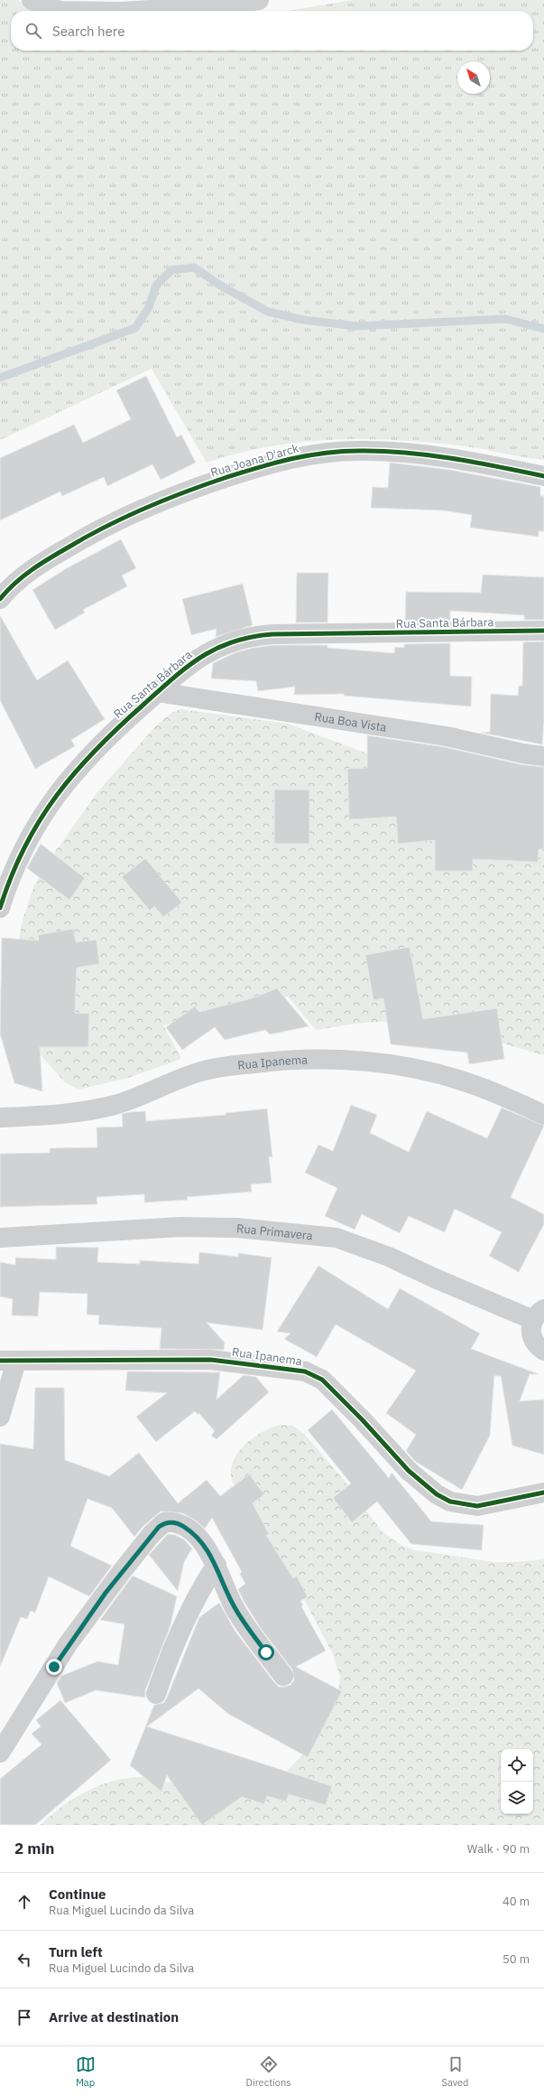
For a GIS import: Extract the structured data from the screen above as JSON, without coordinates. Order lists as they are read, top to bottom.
{
  "streets": {
    "street": [
      "Rua Joana D'arck",
      "Rua Santa Bárbara",
      "Rua Boa Vista",
      "Rua Ipanema",
      "Rua Primavera"
    ]
  },
  "crossings": [
    ["Rua Santa Bárbara", "Rua Boa Vista"]
  ],
  "north": "top left",
  "page": {
    "search": "Search here",
    "heading": ["2 min", "Walk · 90 m"],
    "list": [
      ["Continue", "Rua Miguel Lucindo da Silva", "40 m"],
      ["Turn left", "Rua Miguel Lucindo da Silva", "50 m"],
      "Arrive at destination"
    ],
    "nav": ["Map", "Directions", "Saved"]
  }
}
